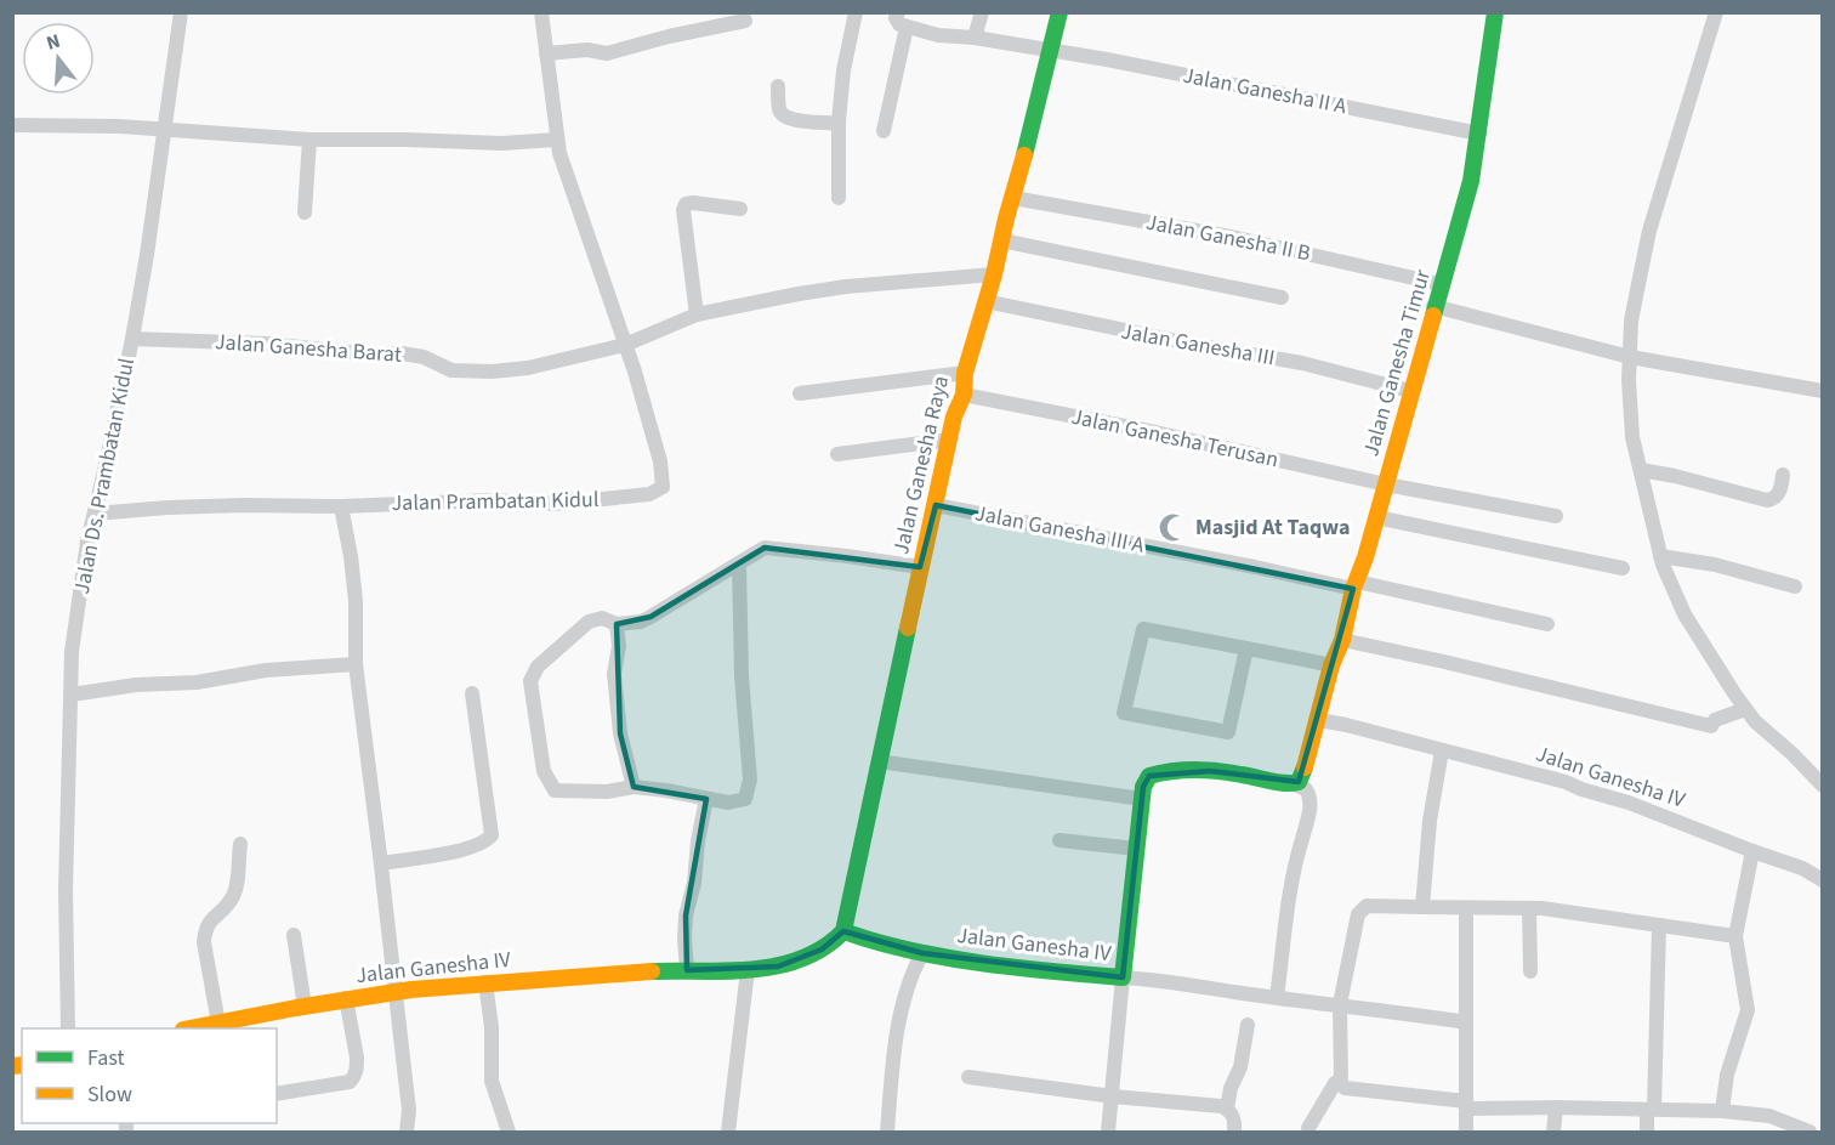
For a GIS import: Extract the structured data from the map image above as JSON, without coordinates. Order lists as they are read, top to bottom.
{
  "streets": {
    "street": [
      "Jalan Ganesha II A",
      "Jalan Ganesha II B",
      "Jalan Ganesha III",
      "Jalan Ganesha Barat",
      "Jalan Ganesha Timur",
      "Jalan Ganesha Terusan",
      "Jalan Ganesha Raya",
      "Jalan Ds. Prambatan Kidul",
      "Jalan Prambatan Kidul",
      "Jalan Ganesha III A",
      "Jalan Ganesha IV"
    ]
  },
  "crossings": [
    ["Jalan Ganesha II A", "Jalan Ganesha Timur"],
    ["Jalan Ganesha II A", "Jalan Ganesha Raya"],
    ["Jalan Ganesha II B", "Jalan Ganesha Timur"],
    ["Jalan Ganesha II B", "Jalan Ganesha Raya"],
    ["Jalan Ganesha III", "Jalan Ganesha Timur"],
    ["Jalan Ganesha III", "Jalan Ganesha Raya"],
    ["Jalan Ganesha Barat", "Jalan Ganesha Raya"],
    ["Jalan Ganesha Barat", "Jalan Ds. Prambatan Kidul"],
    ["Jalan Ganesha Barat", "Jalan Prambatan Kidul"],
    ["Jalan Ganesha Timur", "Jalan Ganesha Terusan"],
    ["Jalan Ganesha Timur", "Jalan Ganesha III A"],
    ["Jalan Ganesha Timur", "Jalan Ganesha IV"],
    ["Jalan Ganesha Terusan", "Jalan Ganesha Raya"],
    ["Jalan Ganesha Raya", "Jalan Ganesha III A"],
    ["Jalan Ganesha Raya", "Jalan Ganesha IV"],
    ["Jalan Ds. Prambatan Kidul", "Jalan Prambatan Kidul"]
  ],
  "places": {
    "mosque": ["Masjid At Taqwa"]
  },
  "legend": ["Fast", "Slow"],
  "north": "top"
}
